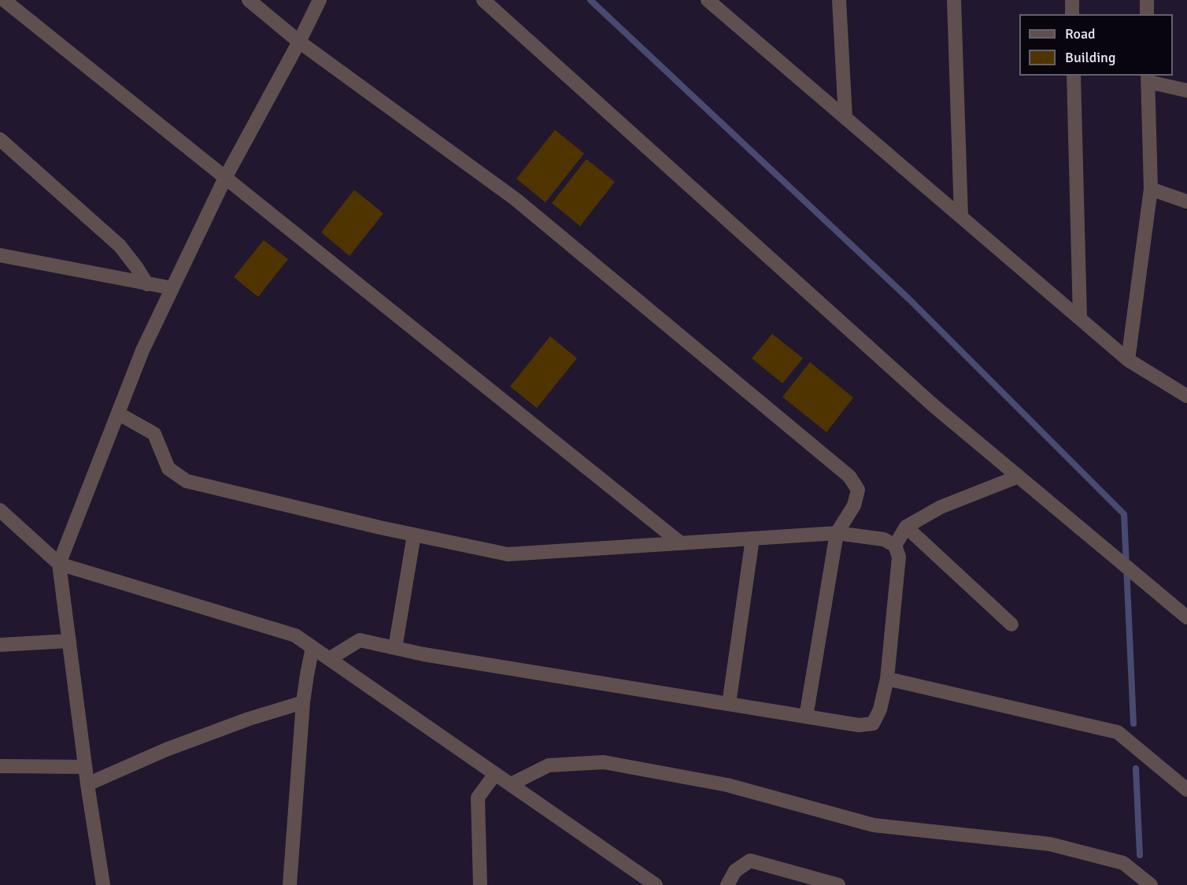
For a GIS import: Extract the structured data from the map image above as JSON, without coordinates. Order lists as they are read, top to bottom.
{
  "legend": ["Road", "Building"]
}
